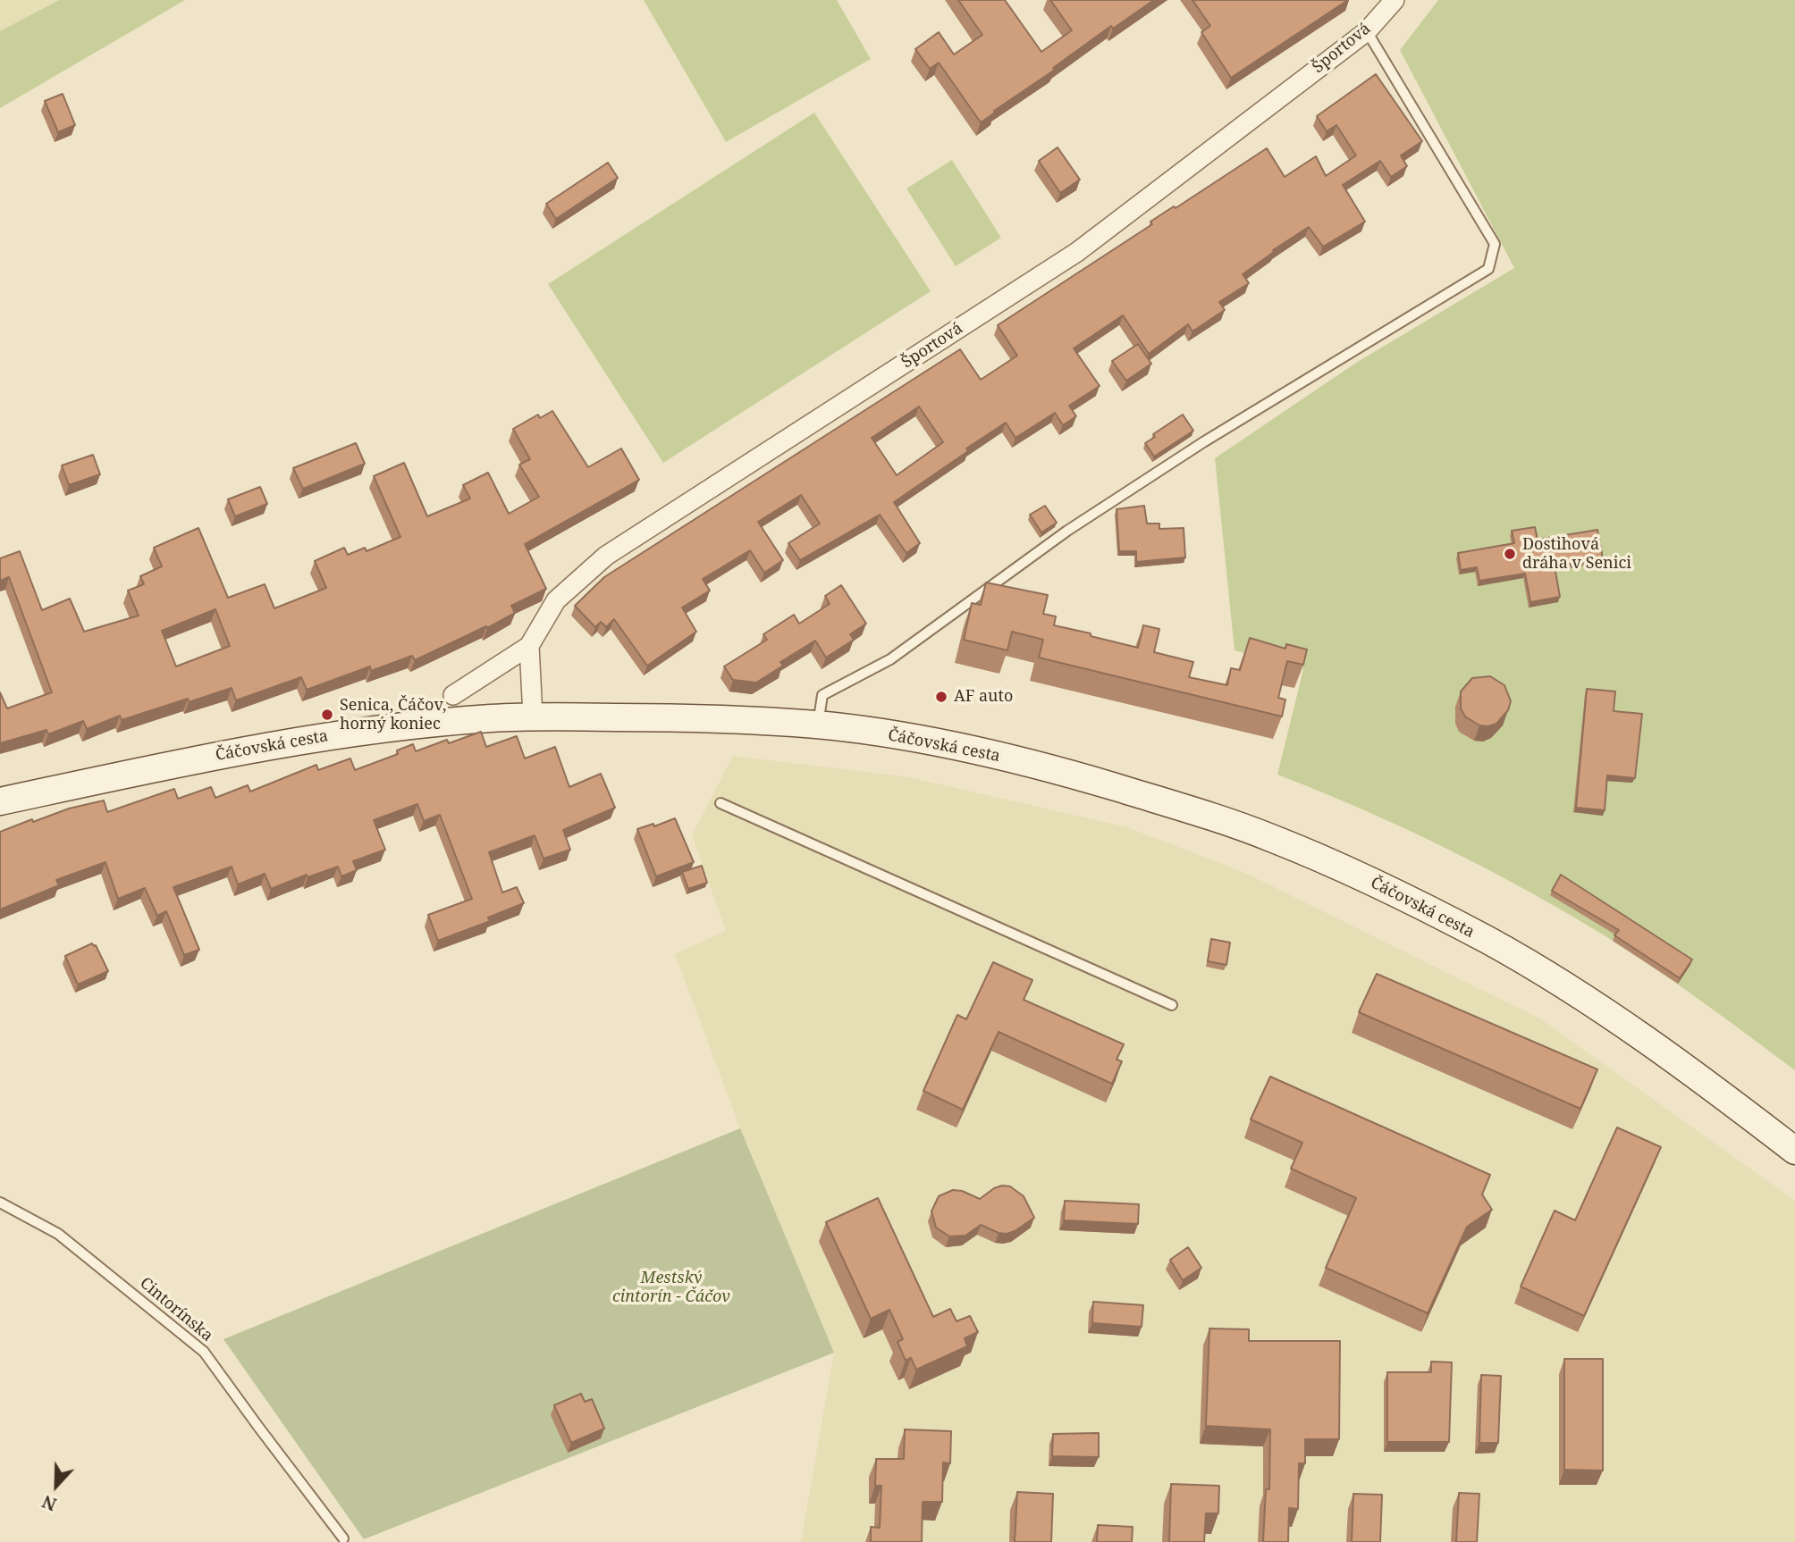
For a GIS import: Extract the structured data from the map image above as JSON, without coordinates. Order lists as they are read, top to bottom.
{
  "streets": {
    "main road": ["Čáčovská cesta"],
    "street": ["Športová"],
    "lane": ["Cintorínska"]
  },
  "parks": ["Mestský cintorín - Čáčov"],
  "places": ["Dostihová dráha v Senici", "AF auto", "Senica, Čáčov, horný koniec"],
  "north": "bottom"
}
